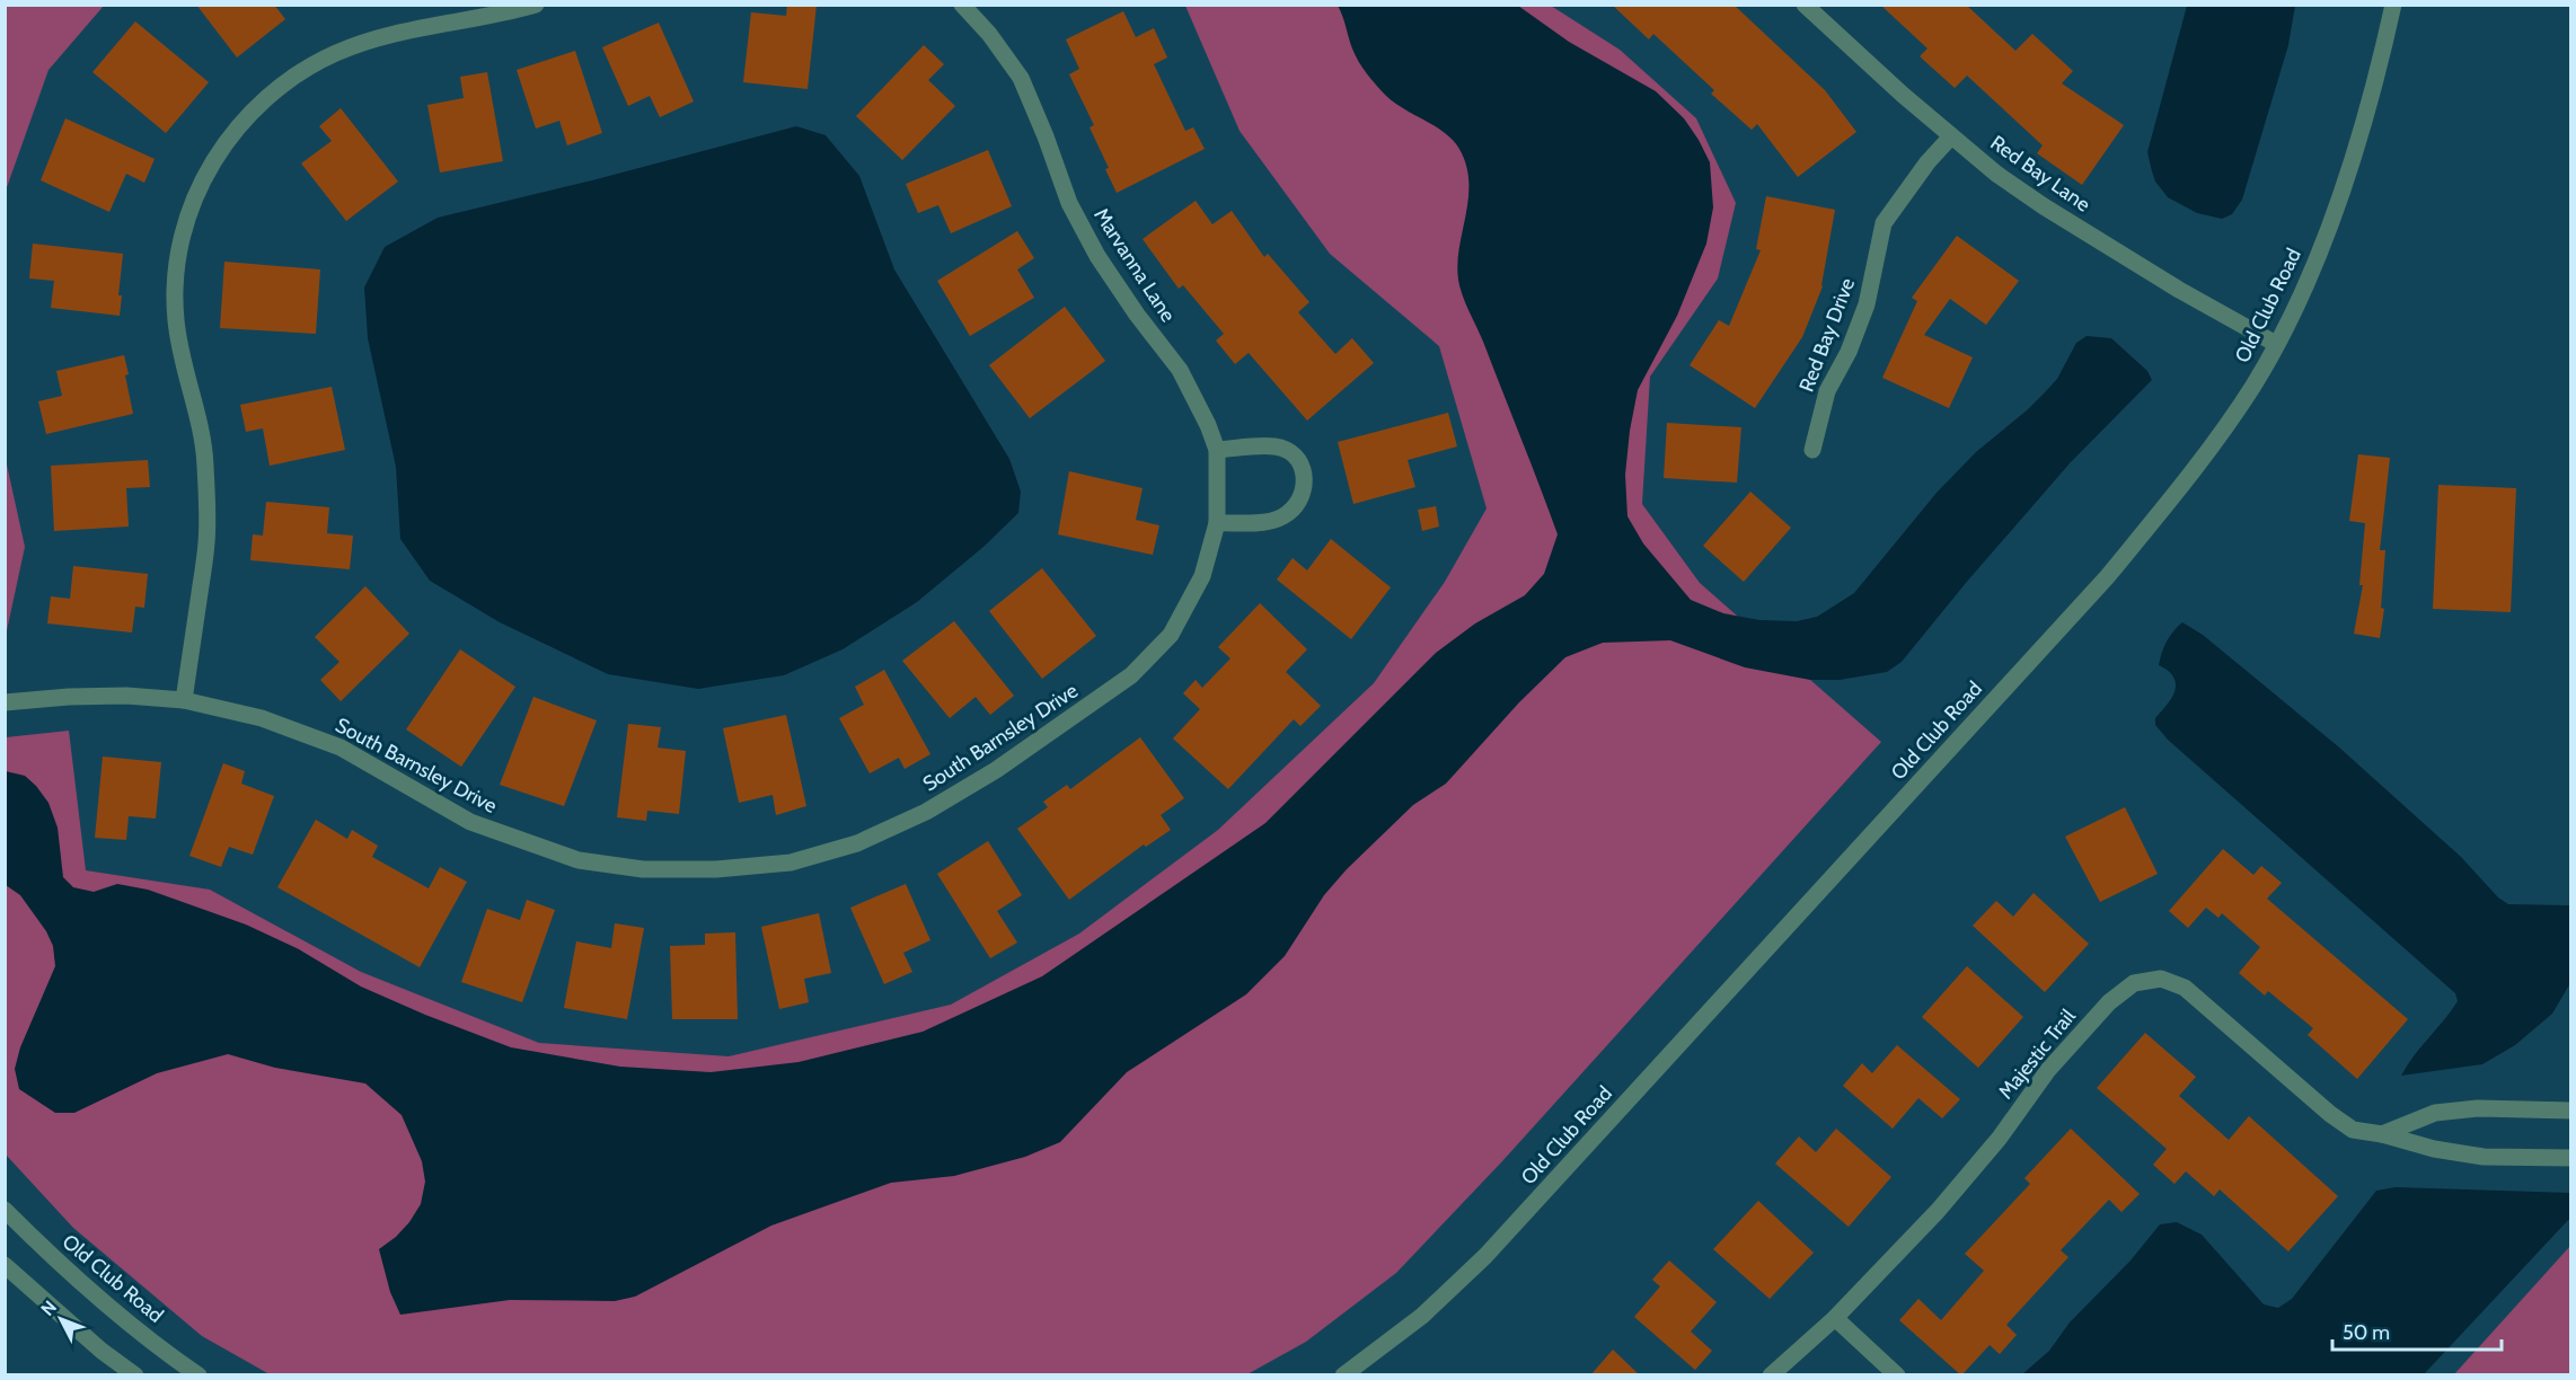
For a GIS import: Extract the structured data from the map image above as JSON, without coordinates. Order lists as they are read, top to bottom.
{
  "streets": {
    "street": [
      "Red Bay Lane",
      "Marvanna Lane",
      "Old Club Road",
      "Red Bay Drive",
      "South Barnsley Drive",
      "Majestic Trail"
    ]
  },
  "crossings": [
    ["Red Bay Lane", "Old Club Road"],
    ["Red Bay Lane", "Red Bay Drive"],
    ["Marvanna Lane", "South Barnsley Drive"]
  ],
  "scale_bar": "50 m",
  "north": "top left"
}
